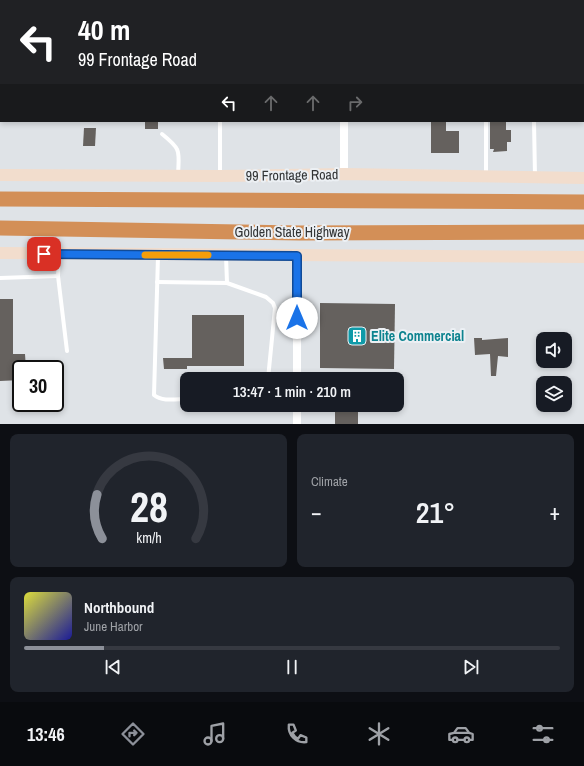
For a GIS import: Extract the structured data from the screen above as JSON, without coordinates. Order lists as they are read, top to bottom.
{
  "streets": {
    "highway": ["Golden State Highway"],
    "street": ["99 Frontage Road"]
  },
  "places": {
    "building": ["Elite Commercial"]
  },
  "page": {
    "turn": ["40 m", "99 Frontage Road"],
    "limit": "30",
    "trip": "13:47 · 1 min · 210 m",
    "tile": "Climate",
    "heat": ["−", "21°", "+"],
    "song": ["Northbound", "June Harbor"],
    "tabs": "13:46",
    "gauge": ["28", "km/h"]
  }
}
